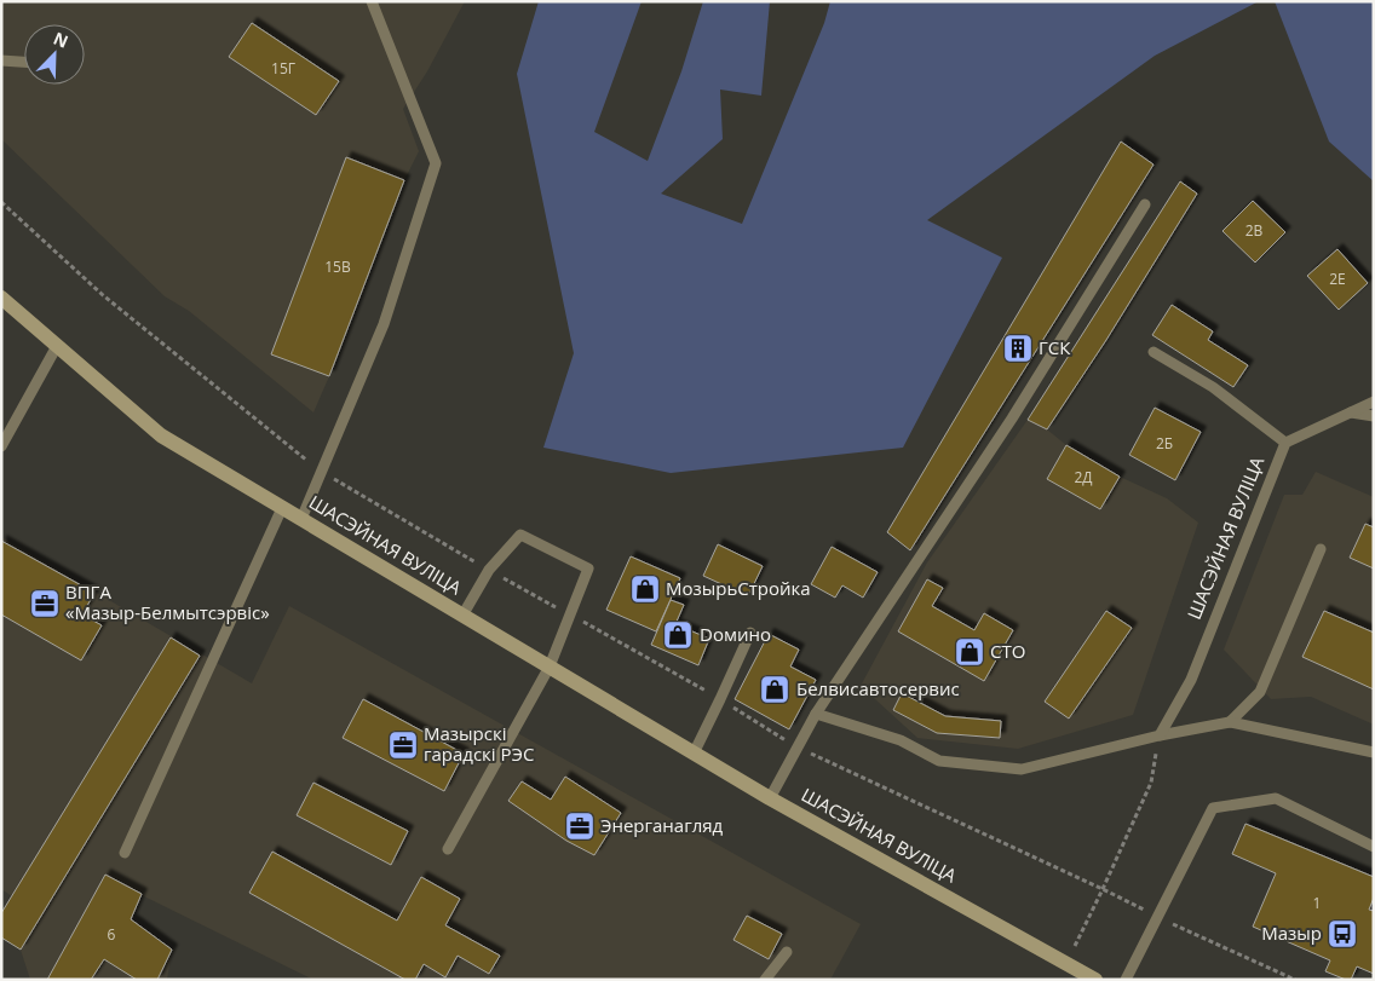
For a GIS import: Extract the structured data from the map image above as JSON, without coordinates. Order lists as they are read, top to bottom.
{
  "streets": {
    "main road": ["ШАСЭЙНАЯ ВУЛІЦА"]
  },
  "places": {
    "building": ["ГСК"],
    "shop": [
      "МозырьСтройка",
      "Dомино",
      "СТО",
      "Белвисавтосервис"
    ],
    "office": ["ВПГА «Мазыр-Белмытсэрвіс»", "Мазырскі гарадскі РЭС", "Энерганагляд"],
    "bus stop": ["Мазыр"]
  },
  "house_numbers": [
    "15Г",
    "2В",
    "15В",
    "2Е",
    "2Б",
    "2Д",
    "1",
    "6"
  ],
  "north": "top right"
}
